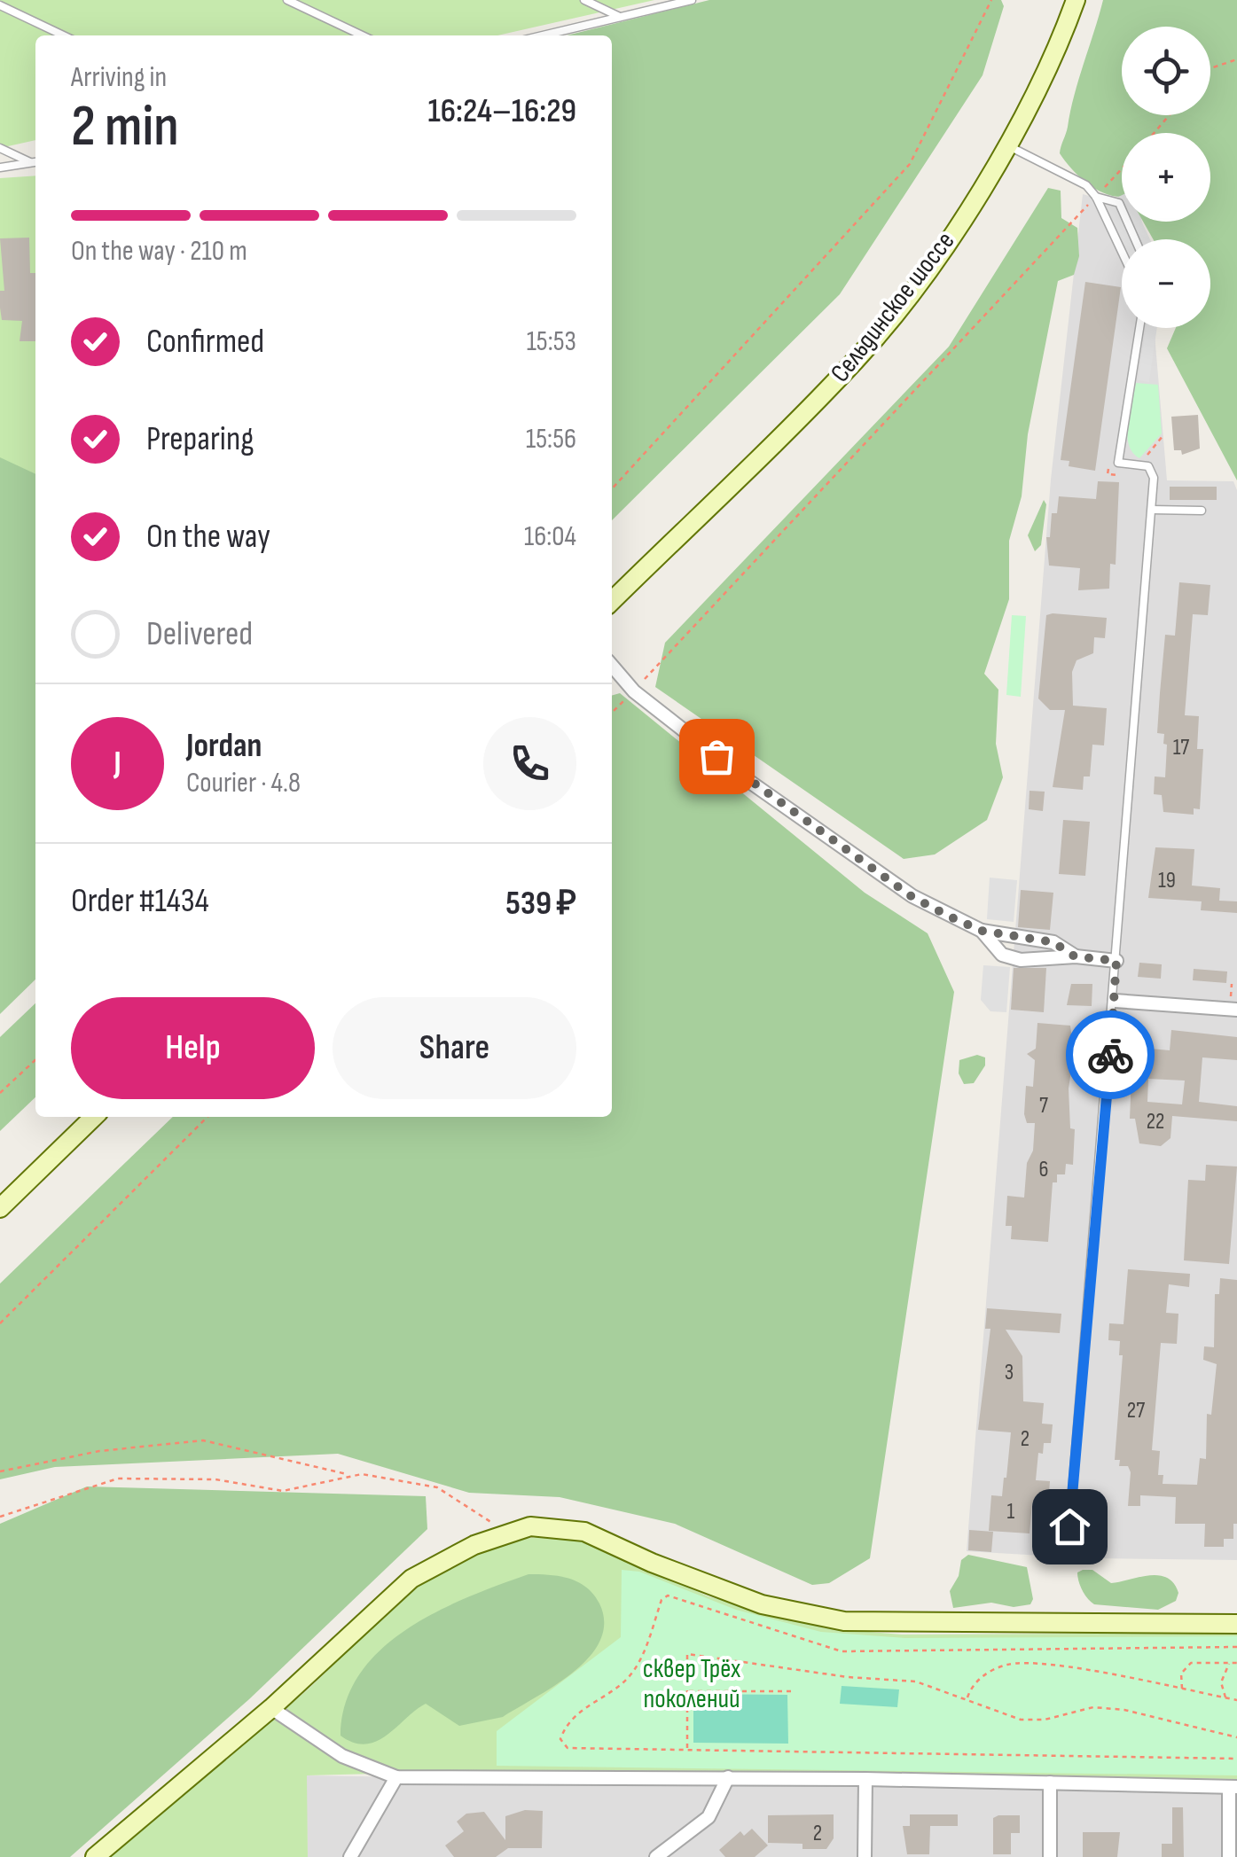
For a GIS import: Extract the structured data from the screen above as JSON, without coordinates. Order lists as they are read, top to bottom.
{
  "streets": {
    "street": ["Сельдинское шоссе"]
  },
  "parks": ["сквер Трёх поколений"],
  "house_numbers": [
    "17",
    "19",
    "7",
    "22",
    "6",
    "3",
    "27",
    "2",
    "1",
    "2"
  ],
  "page": {
    "map_buttons": ["+", "−"],
    "heading": ["2 min", "Arriving in", "16:24–16:29"],
    "panel": [
      "Jordan",
      "Courier · 4.8",
      "Order #1434",
      "539 ₽"
    ],
    "bar": "On the way · 210 m",
    "list": [
      ["Confirmed", "15:53"],
      ["Preparing", "15:56"],
      ["On the way", "16:04"],
      "Delivered"
    ],
    "round": "J",
    "buttons": ["Help", "Share"]
  }
}
